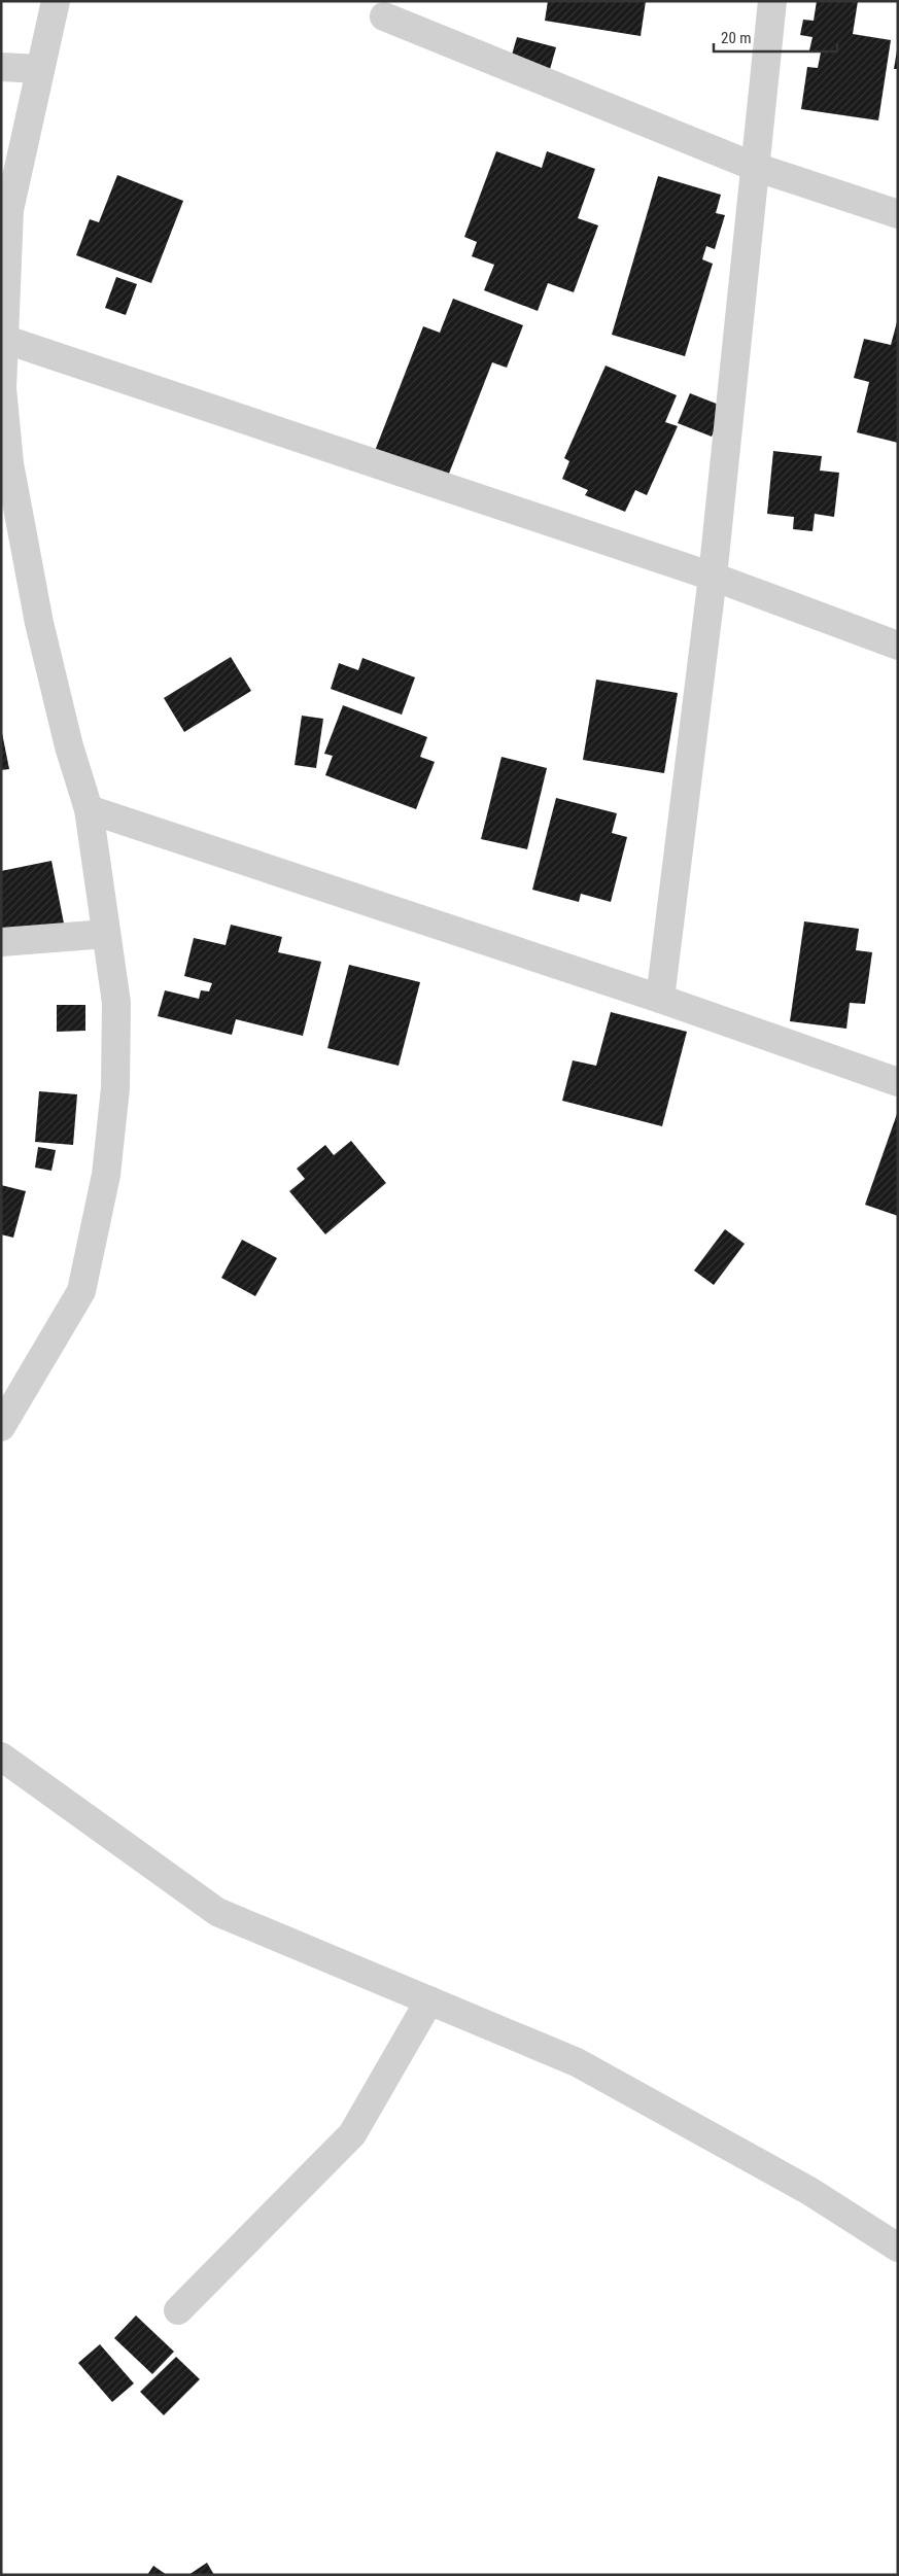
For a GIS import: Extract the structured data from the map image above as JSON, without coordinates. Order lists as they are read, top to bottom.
{
  "scale_bar": "20 m"
}
